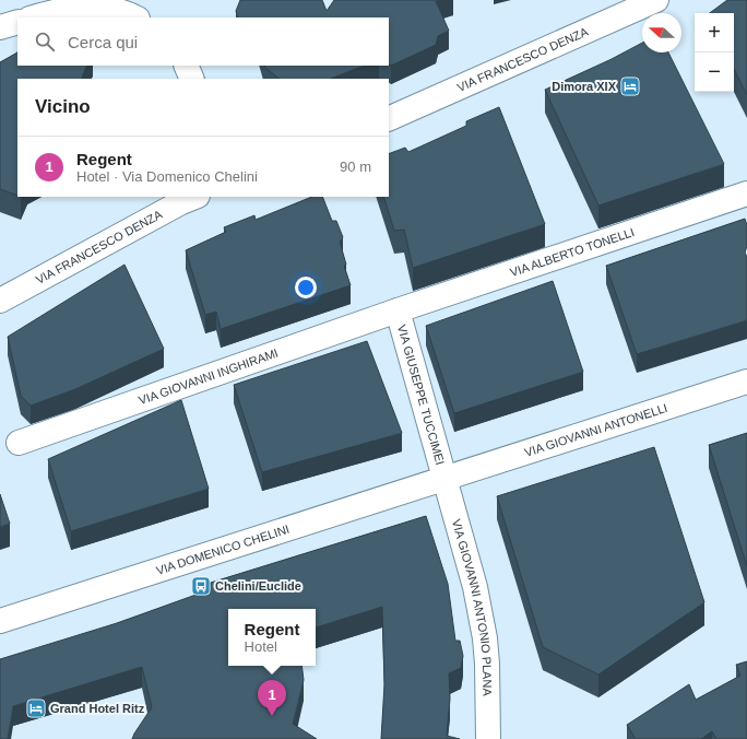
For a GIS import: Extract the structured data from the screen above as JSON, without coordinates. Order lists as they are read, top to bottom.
{
  "streets": {
    "street": [
      "VIA FRANCESCO DENZA",
      "VIA ALBERTO TONELLI",
      "VIA GIOVANNI INGHIRAMI",
      "VIA GIUSEPPE TUCCIMEI",
      "VIA GIOVANNI ANTONELLI",
      "VIA DOMENICO CHELINI",
      "VIA GIOVANNI ANTONIO PLANA"
    ]
  },
  "crossings": [
    ["VIA ALBERTO TONELLI", "VIA GIOVANNI INGHIRAMI"],
    ["VIA ALBERTO TONELLI", "VIA GIUSEPPE TUCCIMEI"],
    ["VIA GIOVANNI INGHIRAMI", "VIA GIUSEPPE TUCCIMEI"],
    ["VIA GIUSEPPE TUCCIMEI", "VIA GIOVANNI ANTONELLI"],
    ["VIA GIUSEPPE TUCCIMEI", "VIA DOMENICO CHELINI"],
    ["VIA GIUSEPPE TUCCIMEI", "VIA GIOVANNI ANTONIO PLANA"],
    ["VIA GIOVANNI ANTONELLI", "VIA DOMENICO CHELINI"],
    ["VIA GIOVANNI ANTONELLI", "VIA GIOVANNI ANTONIO PLANA"],
    ["VIA DOMENICO CHELINI", "VIA GIOVANNI ANTONIO PLANA"]
  ],
  "places": {
    "hotel": ["Dimora XIX", "Grand Hotel Ritz"],
    "bus stop": ["Chelini/Euclide"]
  },
  "north": "left",
  "page": {
    "map_buttons": ["+", "−"],
    "search": "Cerca qui",
    "heading": "Vicino",
    "list": [
      {
        "mark": "1",
        "name": "Regent",
        "note": "Hotel · Via Domenico Chelini",
        "value": "90 m"
      }
    ],
    "popup": ["Regent", "Hotel"],
    "pins": "1"
  }
}
